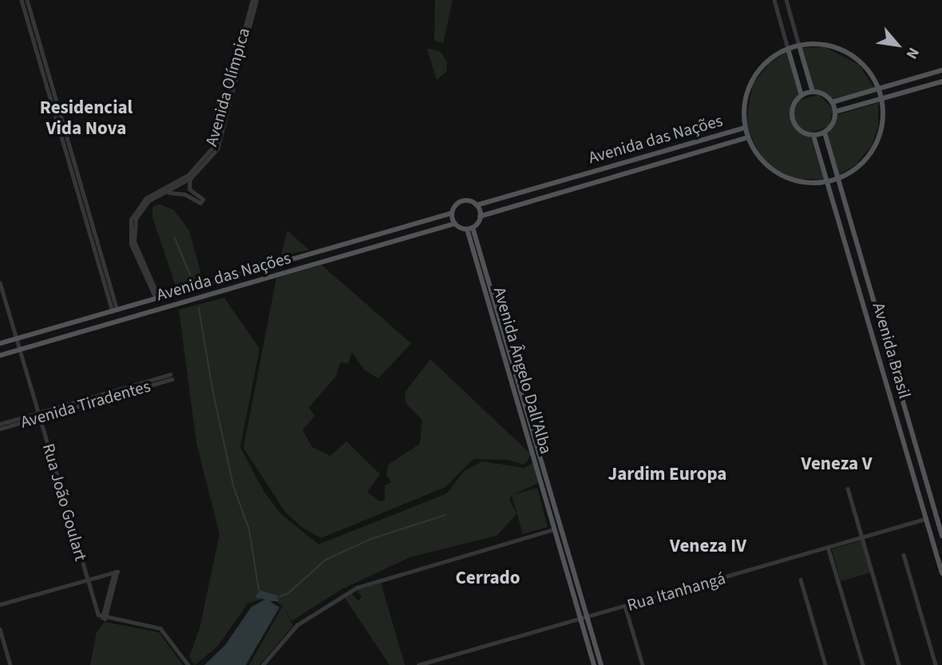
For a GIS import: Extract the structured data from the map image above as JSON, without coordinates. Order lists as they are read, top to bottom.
{
  "streets": {
    "main road": ["Avenida das Nações", "Avenida Brasil", "Avenida Ângelo Dall'Alba"],
    "street": [
      "Avenida Olímpica",
      "Avenida Tiradentes",
      "Rua João Goulart",
      "Rua Itanhangá"
    ]
  },
  "crossings": [
    ["Avenida Olímpica", "Avenida das Nações"],
    ["Avenida das Nações", "Avenida Ângelo Dall'Alba"],
    ["Avenida das Nações", "Rua João Goulart"],
    ["Avenida Brasil", "Rua Itanhangá"],
    ["Avenida Tiradentes", "Rua João Goulart"]
  ],
  "districts": [
    "Residencial Vida Nova",
    "Veneza V",
    "Jardim Europa",
    "Veneza IV",
    "Cerrado"
  ],
  "north": "bottom right"
}
